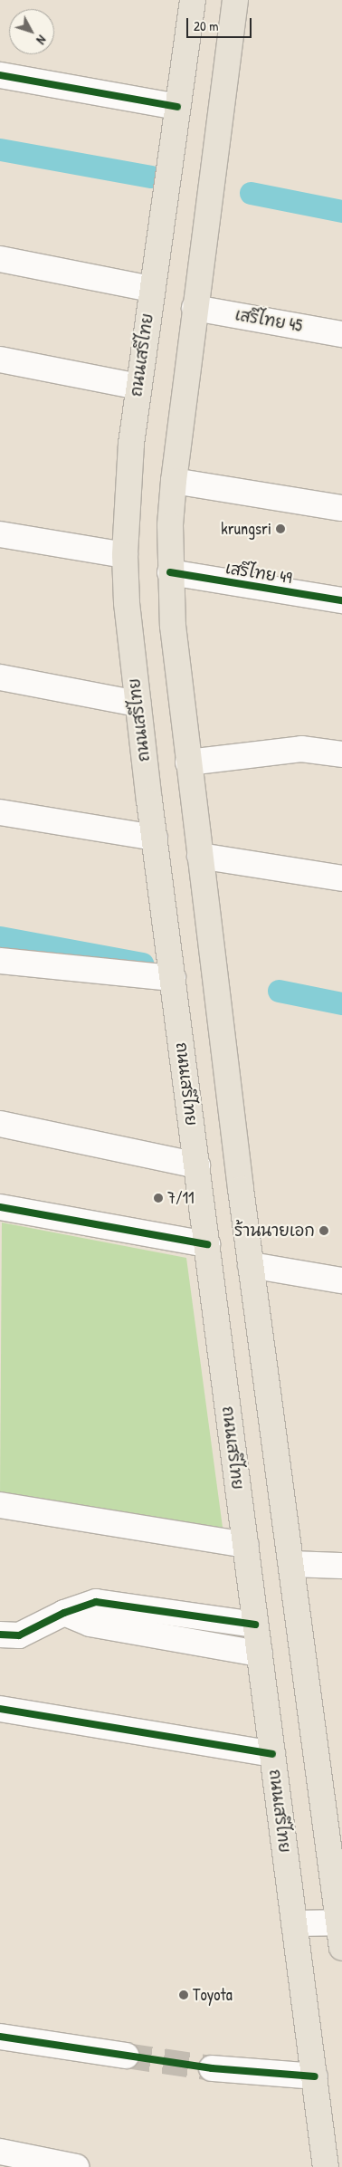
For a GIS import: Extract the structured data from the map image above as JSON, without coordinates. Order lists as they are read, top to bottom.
{
  "streets": {
    "main road": ["ถนนเสรีไทย"],
    "street": ["เสรีไทย 45", "เสรีไทย 49"]
  },
  "places": [
    "krungsri",
    "7/11",
    "ร้านนายเอก",
    "Toyota"
  ],
  "scale_bar": "20 m",
  "north": "bottom right"
}
